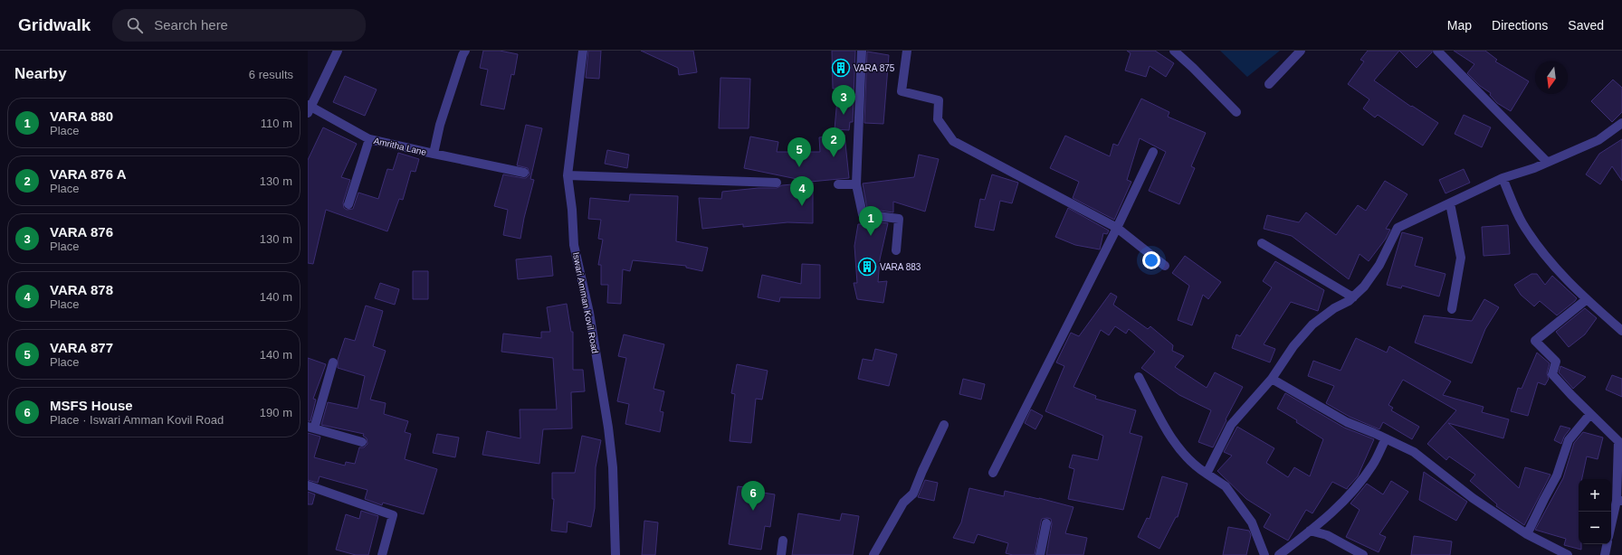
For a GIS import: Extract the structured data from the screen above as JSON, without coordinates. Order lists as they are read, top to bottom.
{
  "streets": {
    "street": ["Amritha Lane", "Iswari Amman Kovil Road"]
  },
  "places": {
    "building": ["VARA 875", "VARA 883"]
  },
  "north": "bottom",
  "page": {
    "header": "Gridwalk",
    "search": "Search here",
    "nav": ["Map", "Directions", "Saved"],
    "heading": ["Nearby", "6 results"],
    "pins": [
      "3",
      "2",
      "5",
      "4",
      "1",
      "6"
    ],
    "list": [
      {
        "mark": "1",
        "name": "VARA 880",
        "note": "Place",
        "value": "110 m"
      },
      {
        "mark": "2",
        "name": "VARA 876 A",
        "note": "Place",
        "value": "130 m"
      },
      {
        "mark": "3",
        "name": "VARA 876",
        "note": "Place",
        "value": "130 m"
      },
      {
        "mark": "4",
        "name": "VARA 878",
        "note": "Place",
        "value": "140 m"
      },
      {
        "mark": "5",
        "name": "VARA 877",
        "note": "Place",
        "value": "140 m"
      },
      {
        "mark": "6",
        "name": "MSFS House",
        "note": "Place · Iswari Amman Kovil Road",
        "value": "190 m"
      }
    ],
    "map_buttons": ["+", "−"]
  }
}
